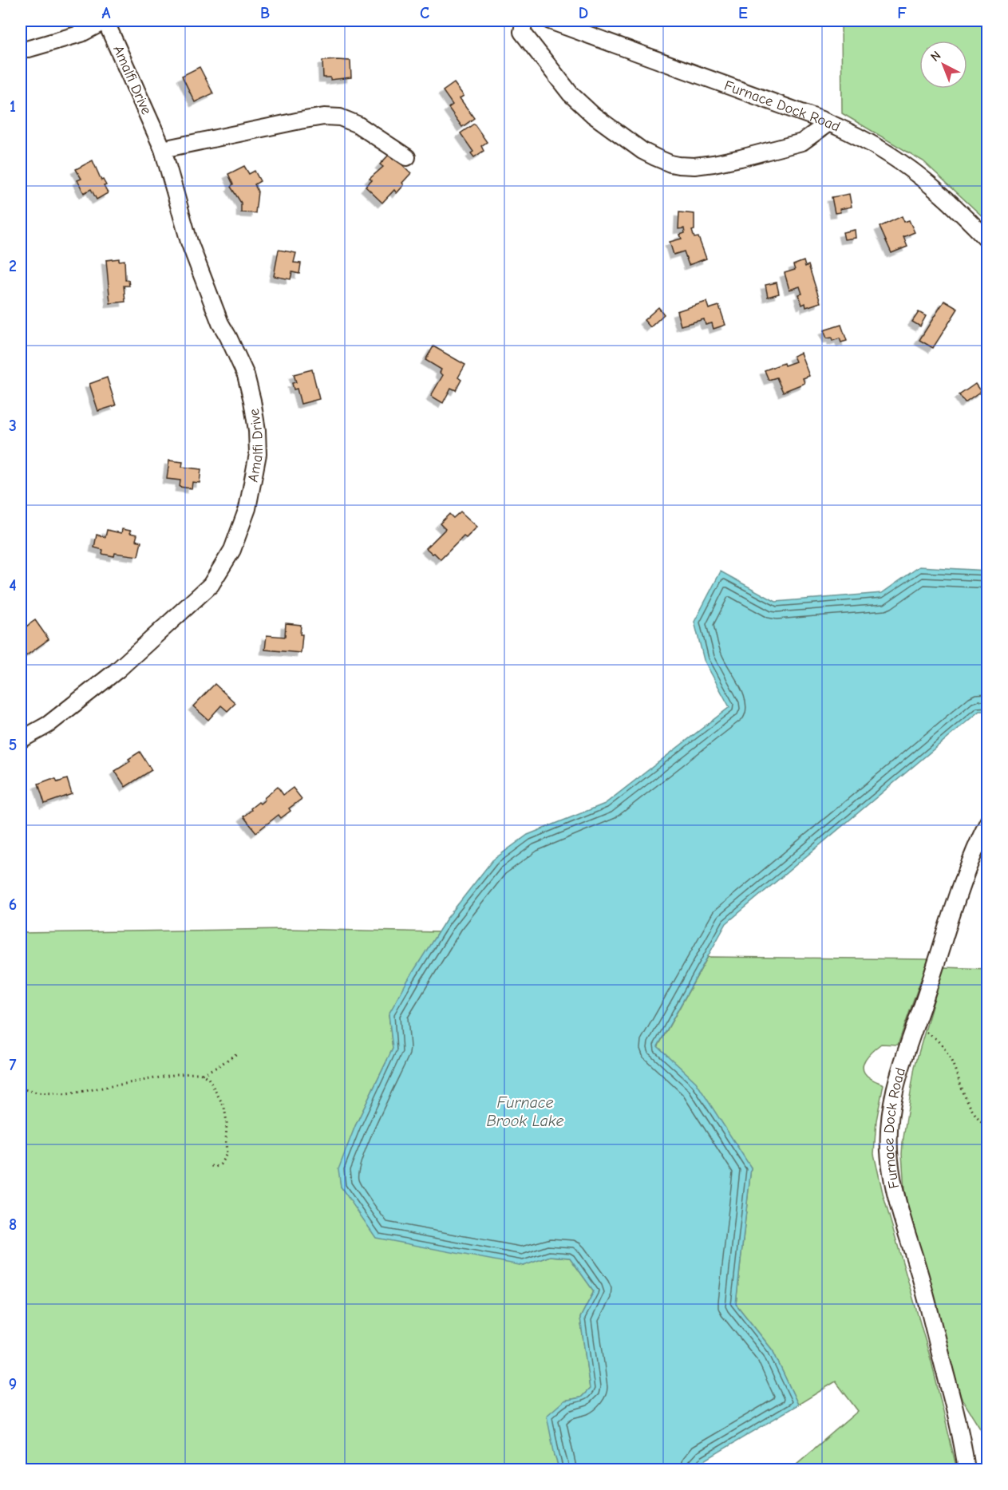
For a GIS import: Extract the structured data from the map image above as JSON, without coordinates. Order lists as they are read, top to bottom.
{
  "streets": {
    "street": ["Amalfi Drive", "Furnace Dock Road"]
  },
  "water": ["Furnace Brook Lake"],
  "north": "top left",
  "grid": {
    "columns": [
      "A",
      "B",
      "C",
      "D",
      "E",
      "F"
    ],
    "rows": [
      "1",
      "2",
      "3",
      "4",
      "5",
      "6",
      "7",
      "8",
      "9"
    ]
  }
}
